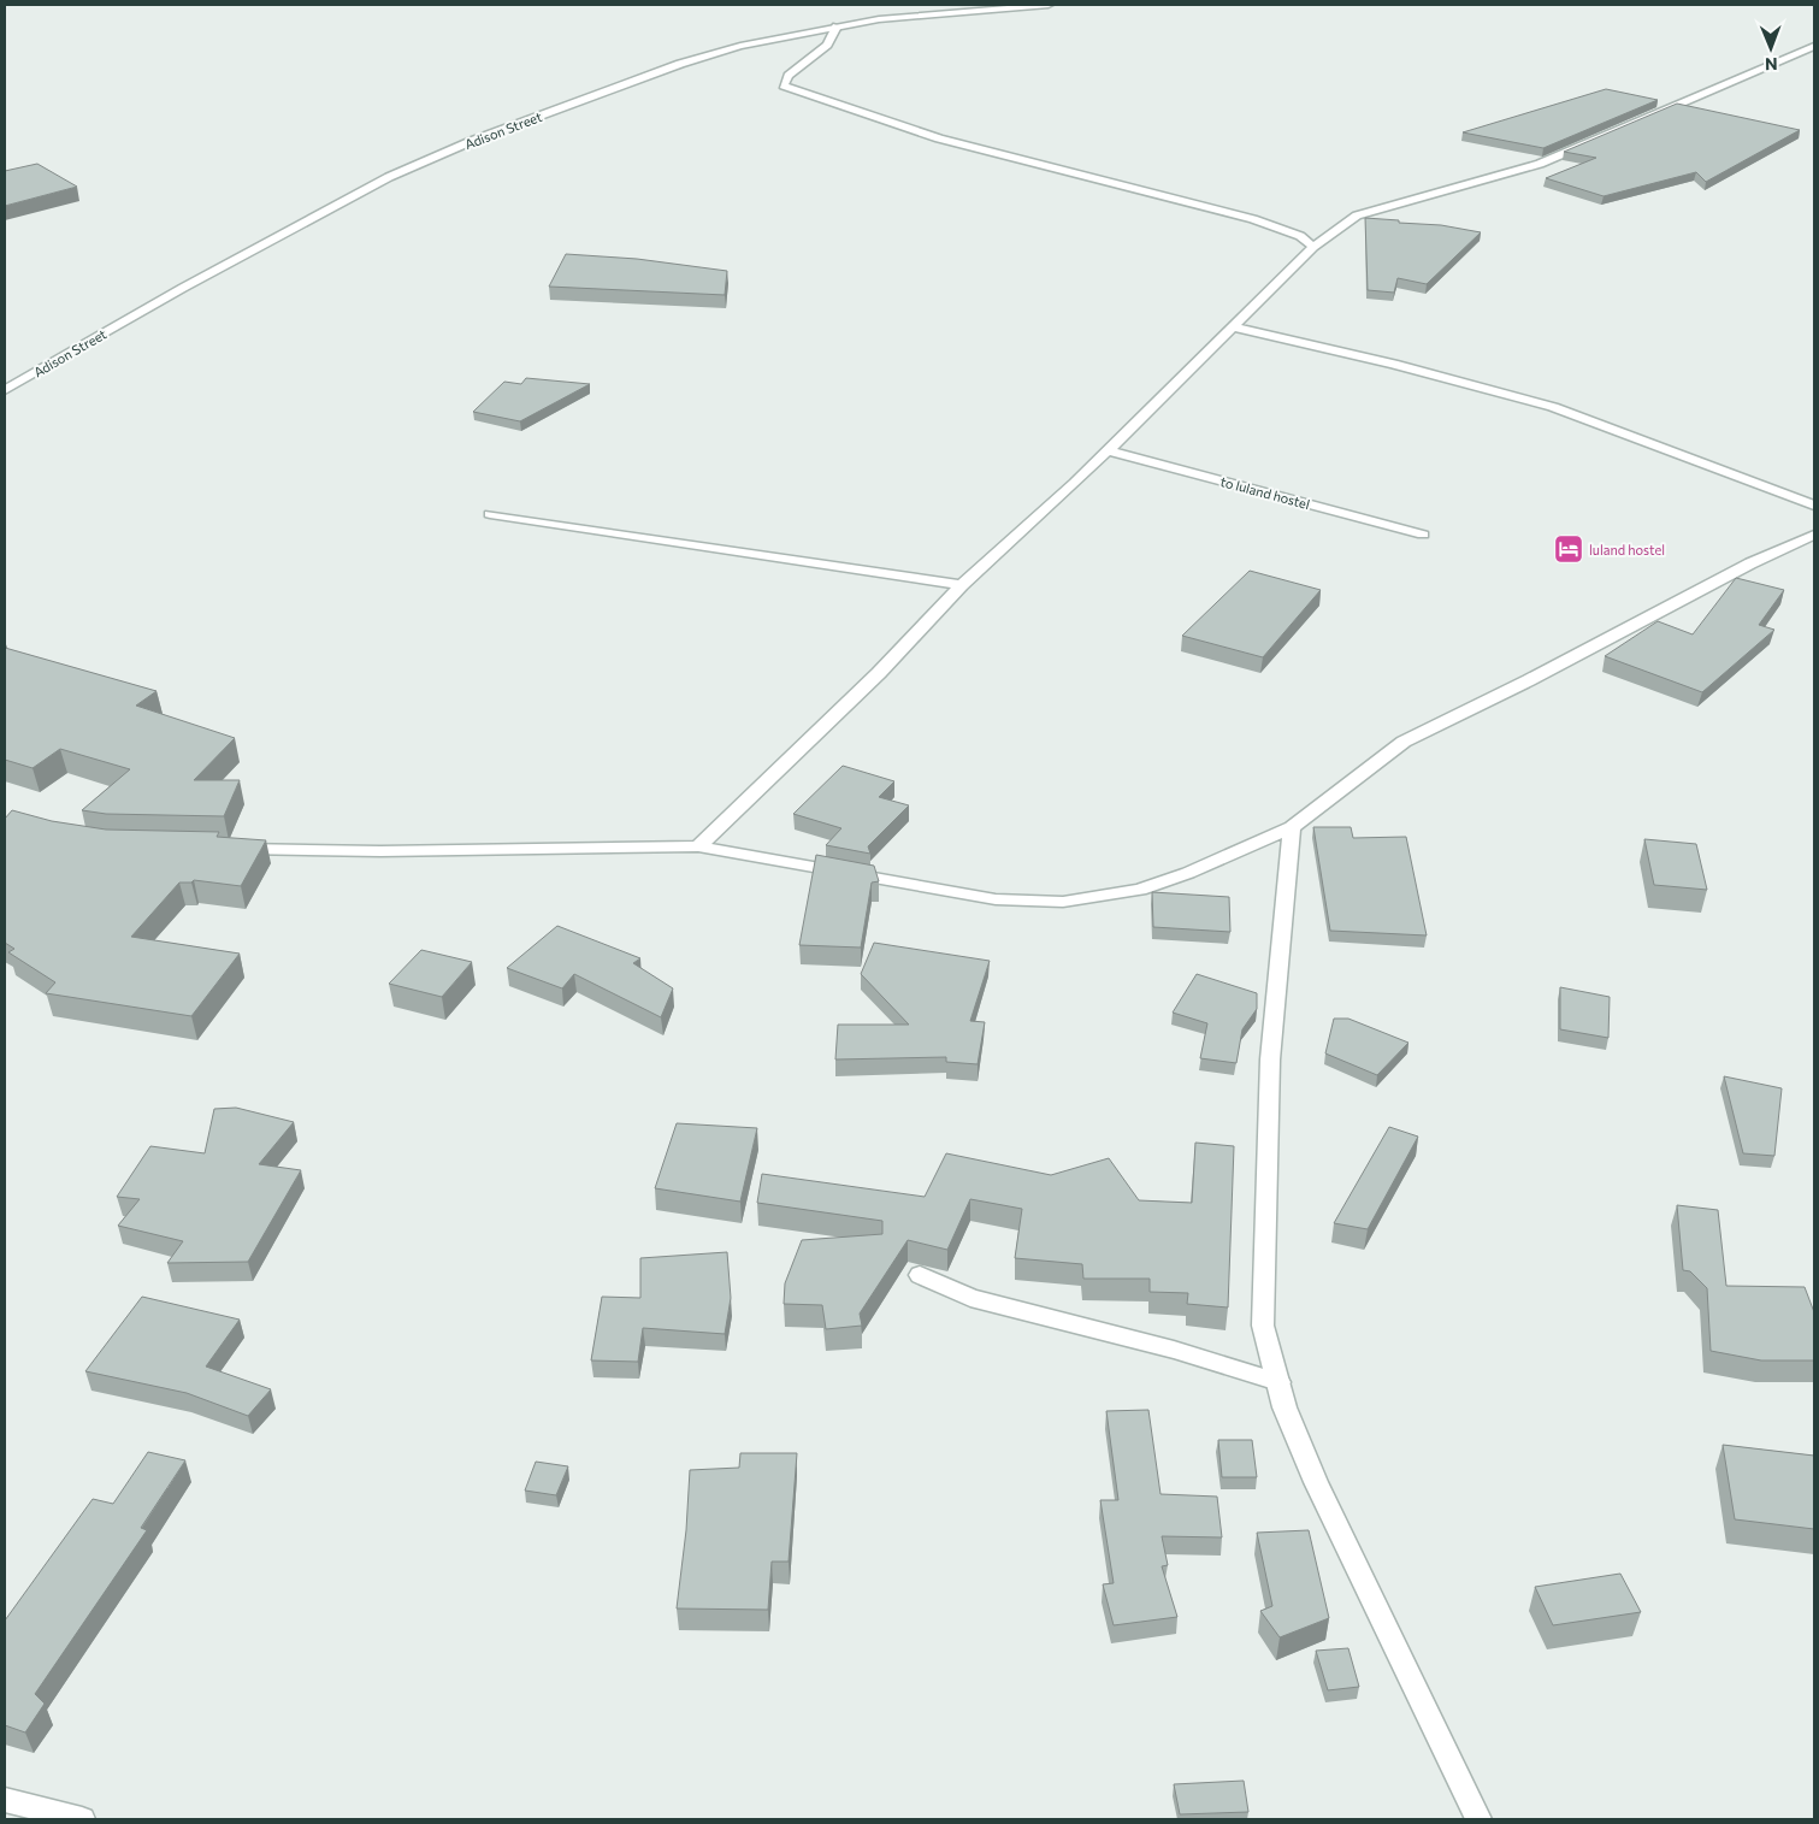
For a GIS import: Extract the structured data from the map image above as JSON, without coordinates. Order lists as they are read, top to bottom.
{
  "streets": {
    "street": ["Adison Street", "to luland hostel"]
  },
  "places": {
    "hotel": ["luland hostel"]
  },
  "north": "bottom"
}
